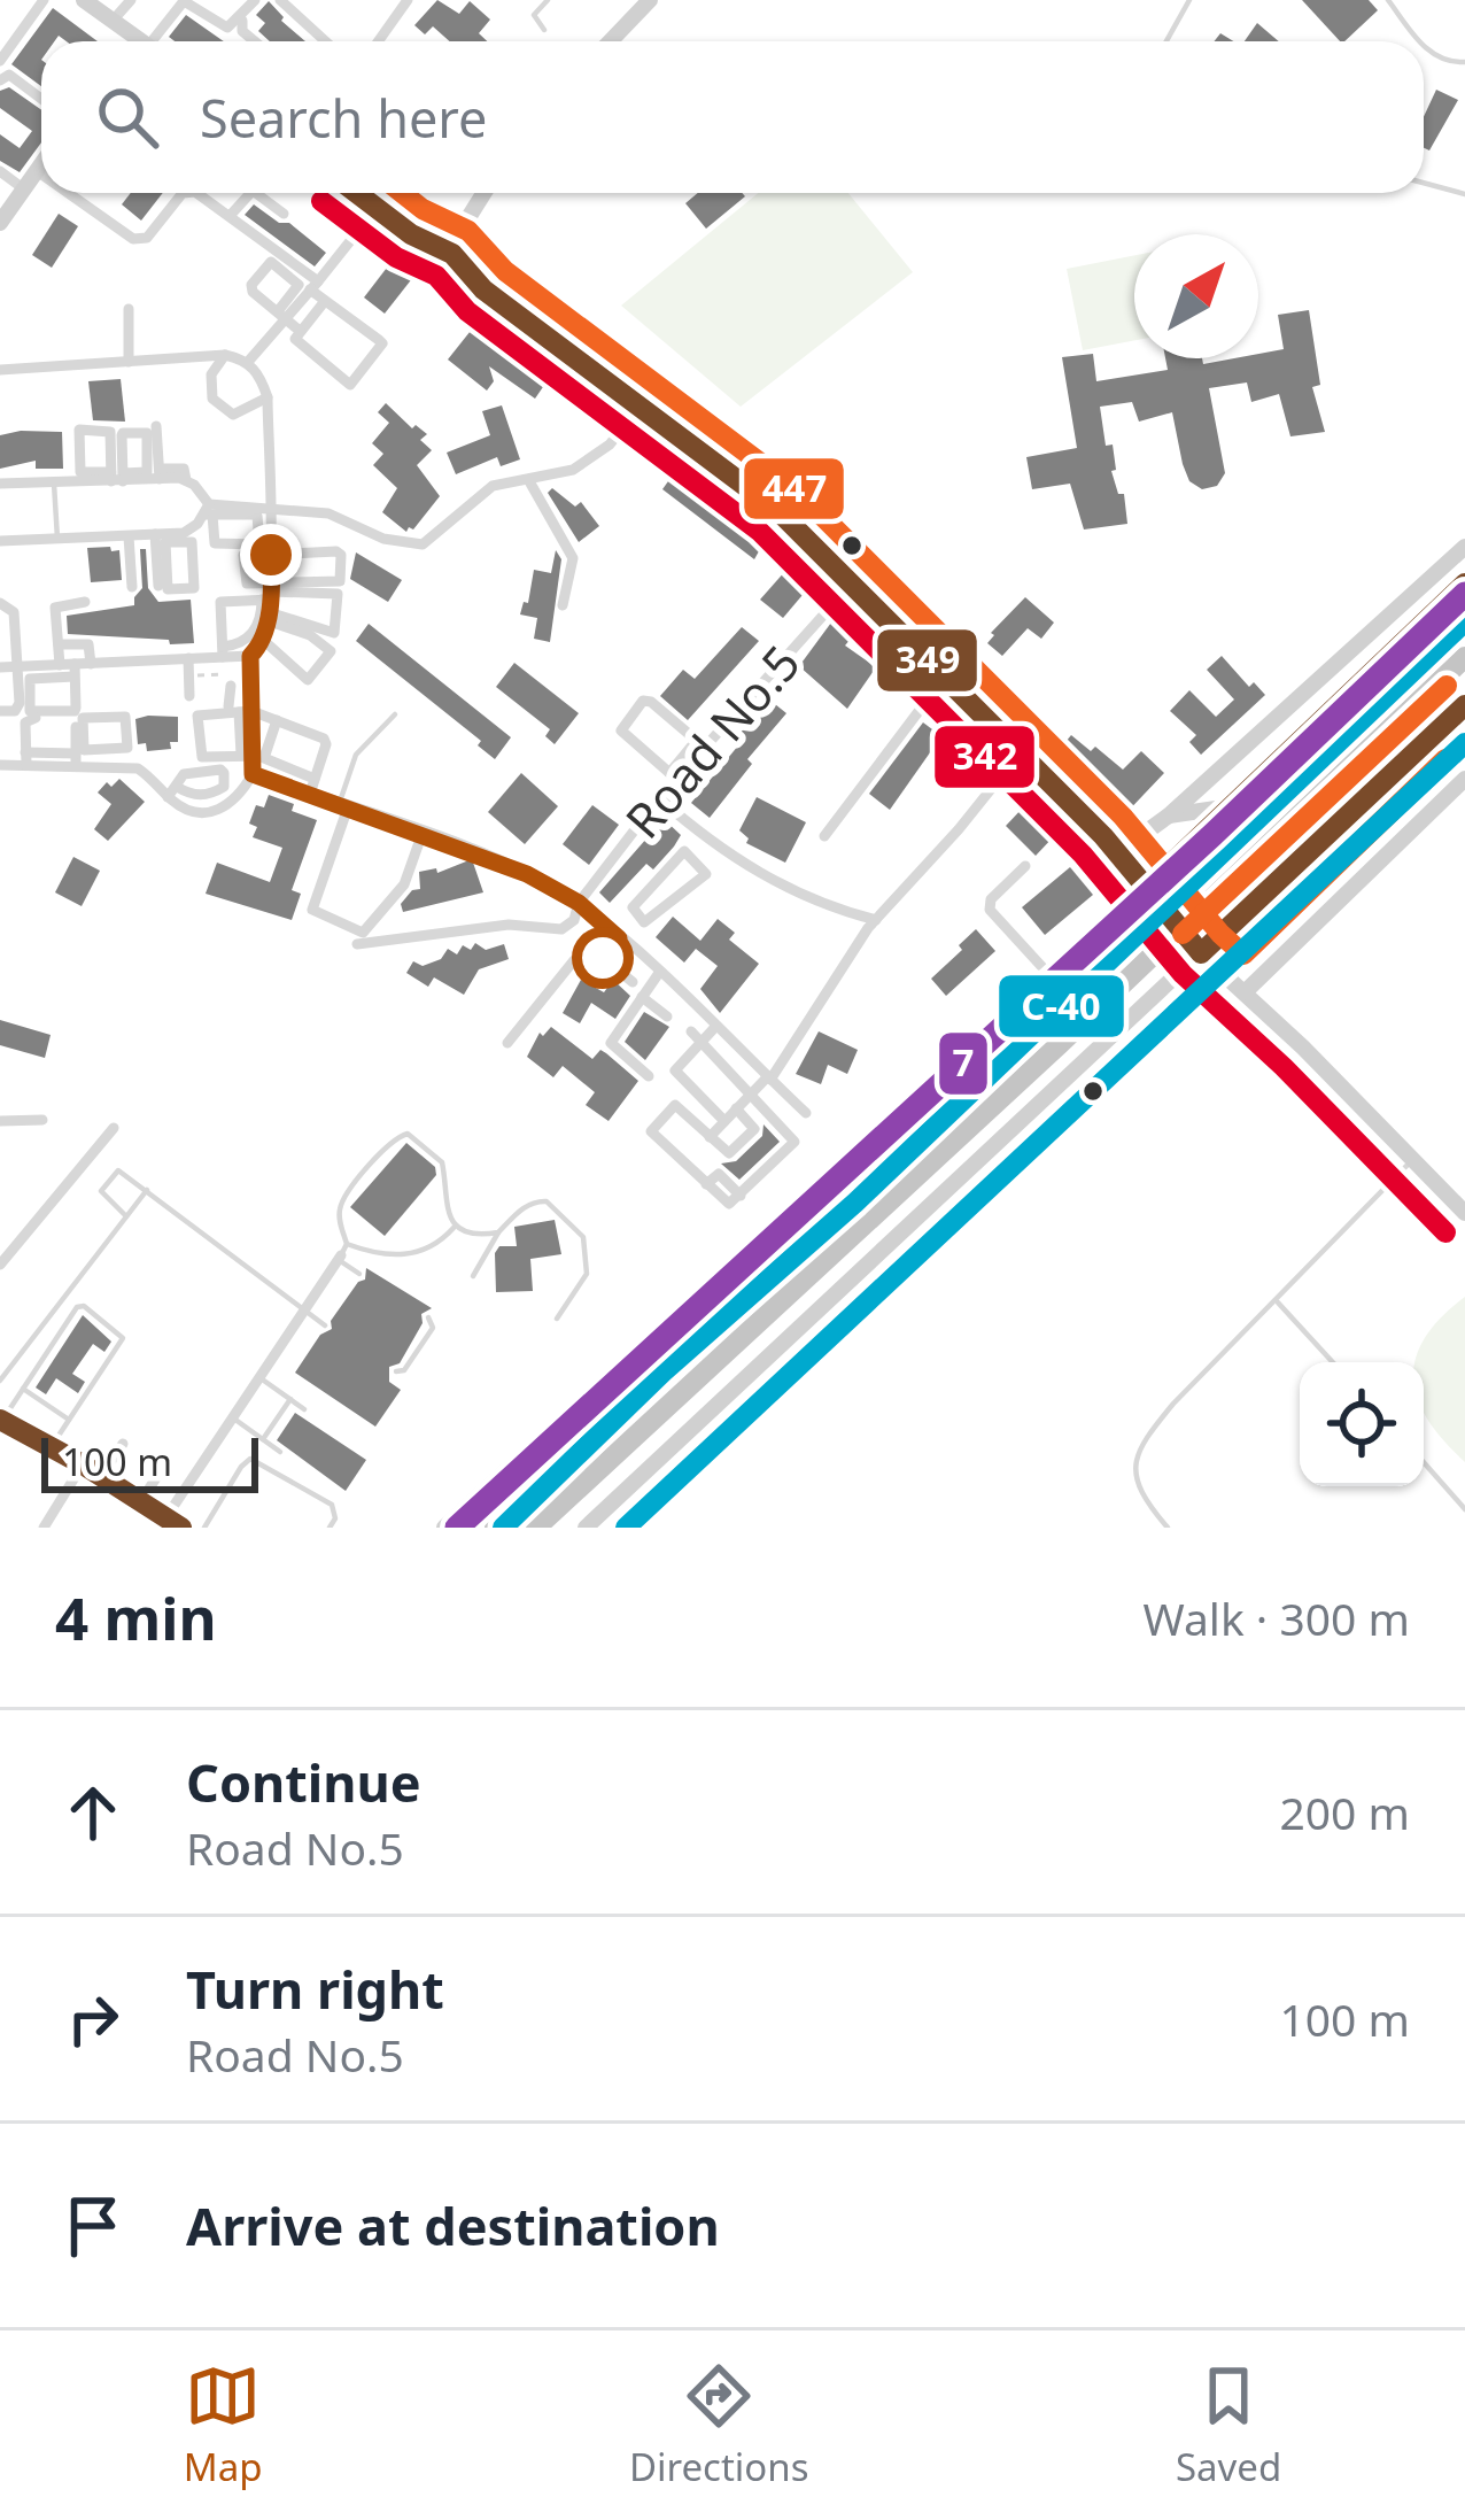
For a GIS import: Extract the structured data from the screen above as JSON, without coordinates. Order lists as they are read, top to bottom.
{
  "streets": {
    "street": ["Road No.5"]
  },
  "lines": [
    "transit line 349",
    "transit line 447",
    "transit line 342",
    "transit line 7",
    "transit line C-40"
  ],
  "scale_bar": "100 m",
  "north": "top right",
  "page": {
    "search": "Search here",
    "scale": "100 m",
    "heading": ["4 min", "Walk · 300 m"],
    "list": [
      ["Continue", "Road No.5", "200 m"],
      ["Turn right", "Road No.5", "100 m"],
      "Arrive at destination"
    ],
    "nav": ["Map", "Directions", "Saved"]
  }
}
